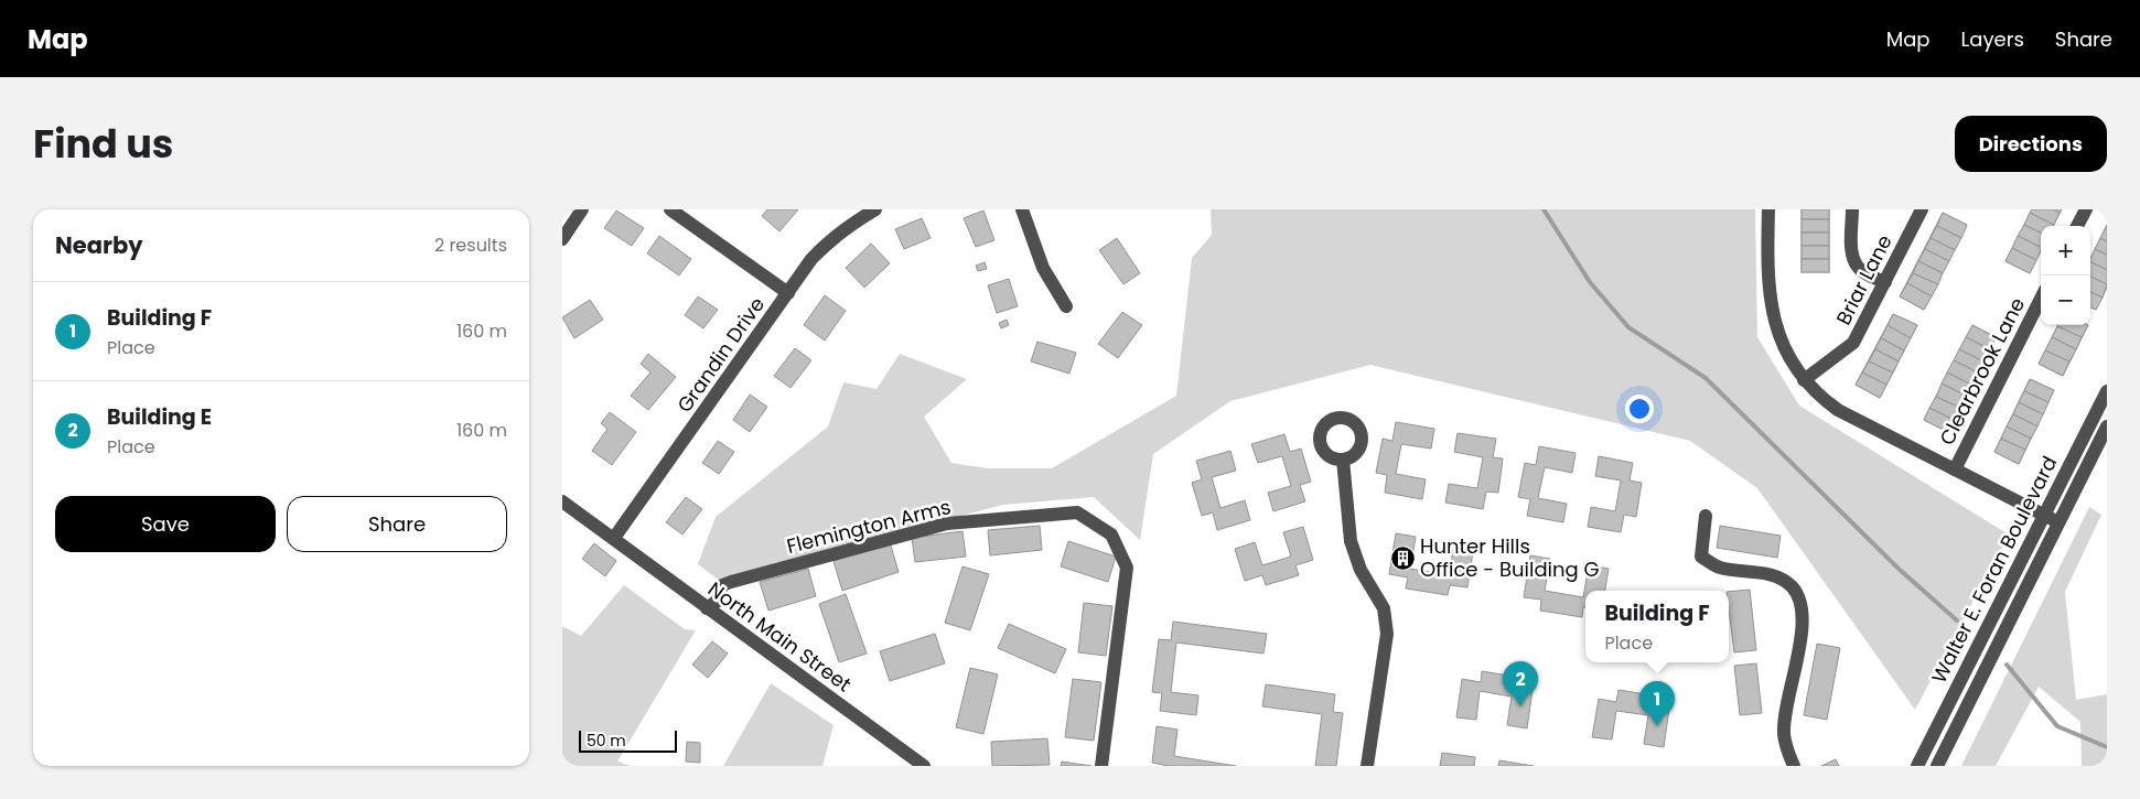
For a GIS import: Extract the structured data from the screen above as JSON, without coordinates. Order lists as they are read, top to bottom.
{
  "streets": {
    "street": [
      "Briar Lane",
      "Grandin Drive",
      "Clearbrook Lane",
      "Flemington Arms",
      "Walter E. Foran Boulevard",
      "North Main Street"
    ]
  },
  "crossings": [
    ["Grandin Drive", "North Main Street"],
    ["Flemington Arms", "North Main Street"]
  ],
  "places": {
    "building": ["Hunter Hills Office - Building G"]
  },
  "scale_bar": "50 m",
  "page": {
    "header": "Map",
    "nav": ["Map", "Layers", "Share"],
    "title": "Find us",
    "buttons": [
      "Directions",
      ["Save", "Share"]
    ],
    "heading": ["Nearby", "2 results"],
    "map_buttons": ["+", "−"],
    "list": [
      {
        "mark": "1",
        "name": "Building F",
        "note": "Place",
        "value": "160 m"
      },
      {
        "mark": "2",
        "name": "Building E",
        "note": "Place",
        "value": "160 m"
      }
    ],
    "popup": ["Building F", "Place"],
    "pins": ["2", "1"],
    "scale": "50 m"
  }
}
